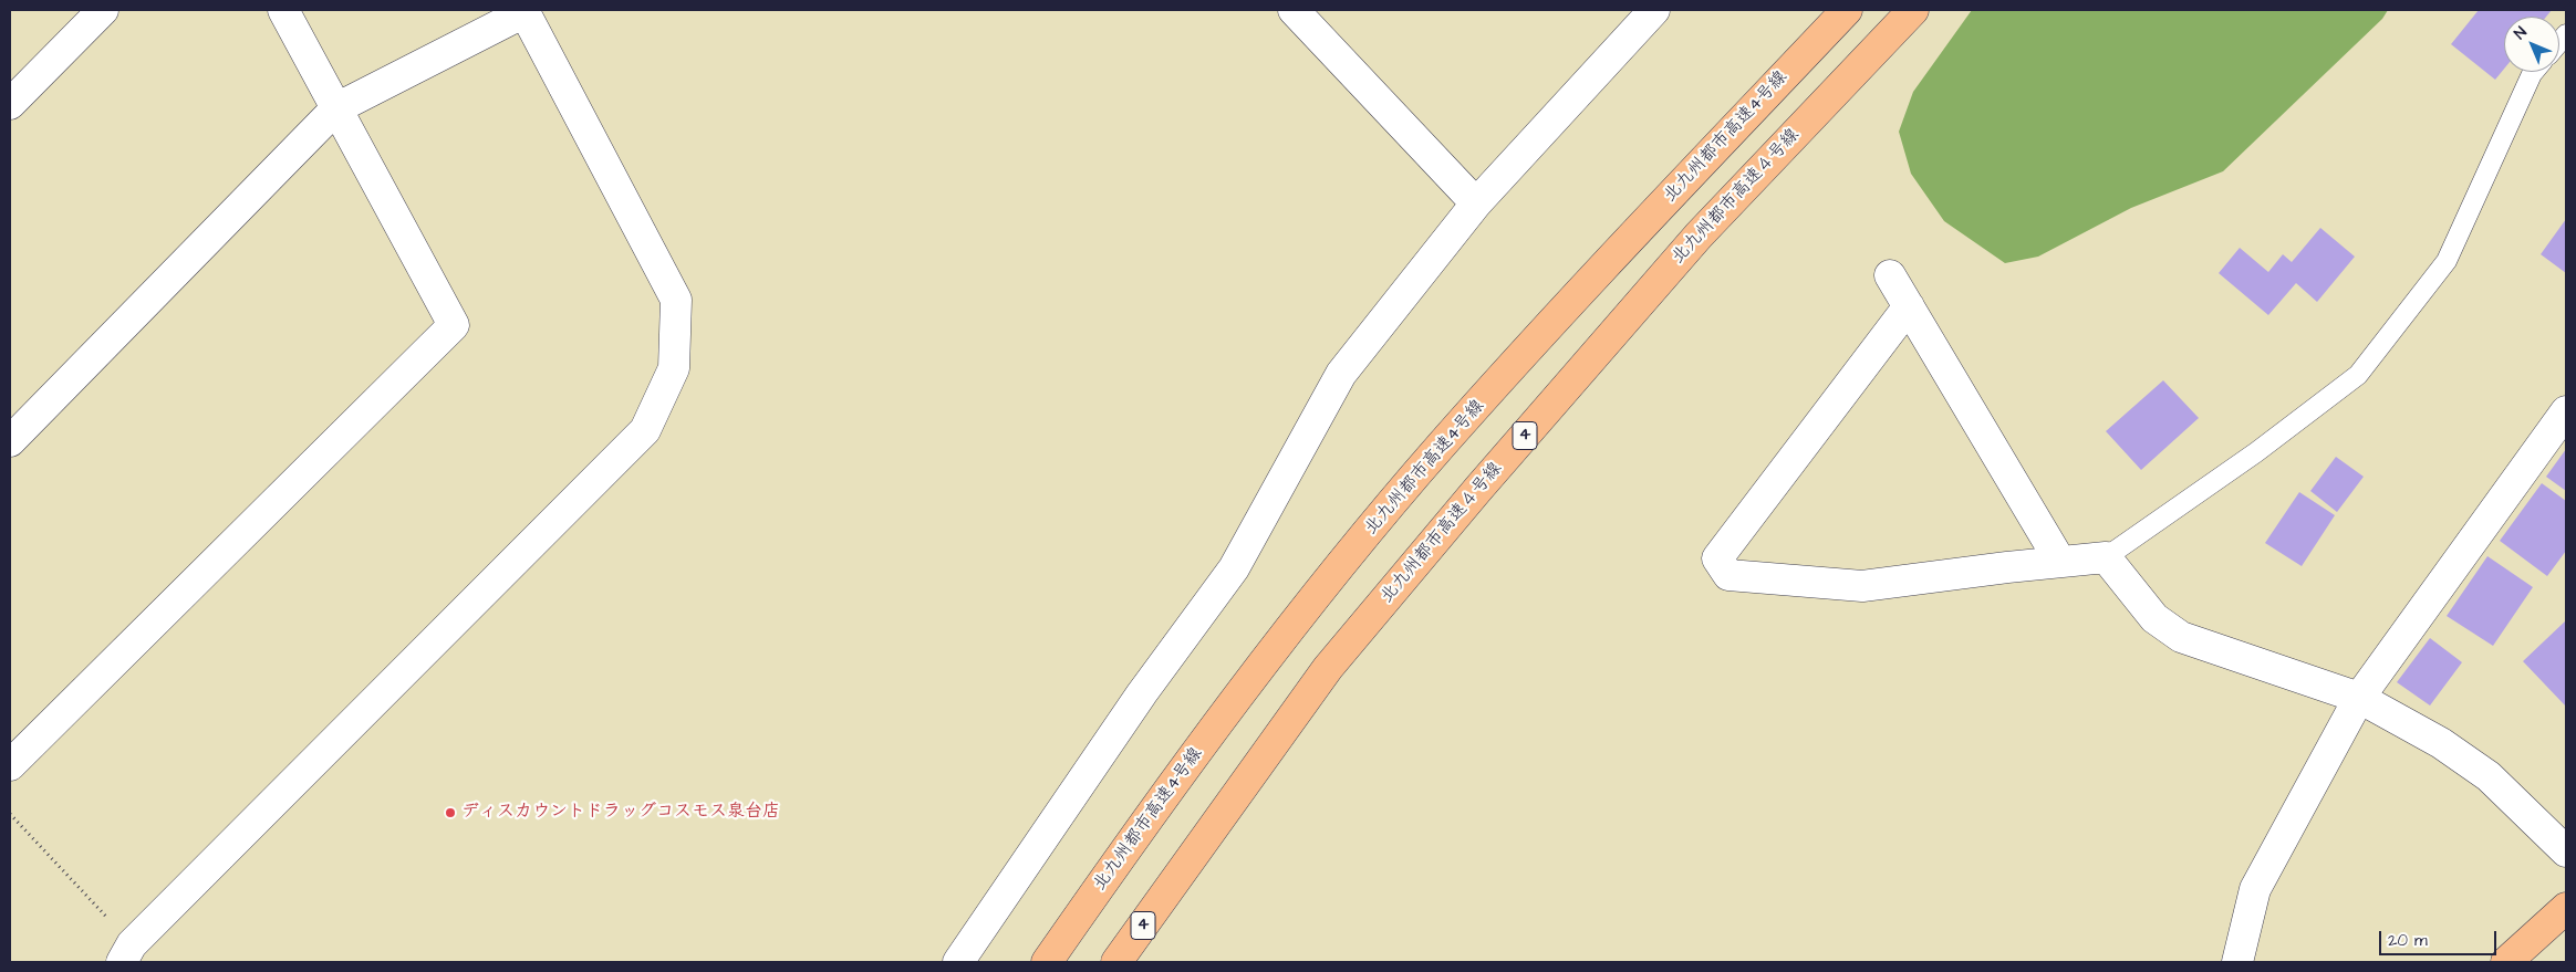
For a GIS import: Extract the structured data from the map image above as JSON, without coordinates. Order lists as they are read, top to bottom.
{
  "streets": {
    "main road": ["北九州都市高速4号線", "北九州都市高速４号線", "4"]
  },
  "places": ["ディスカウントドラッグコスモス泉台店"],
  "scale_bar": "20 m",
  "north": "top left"
}
